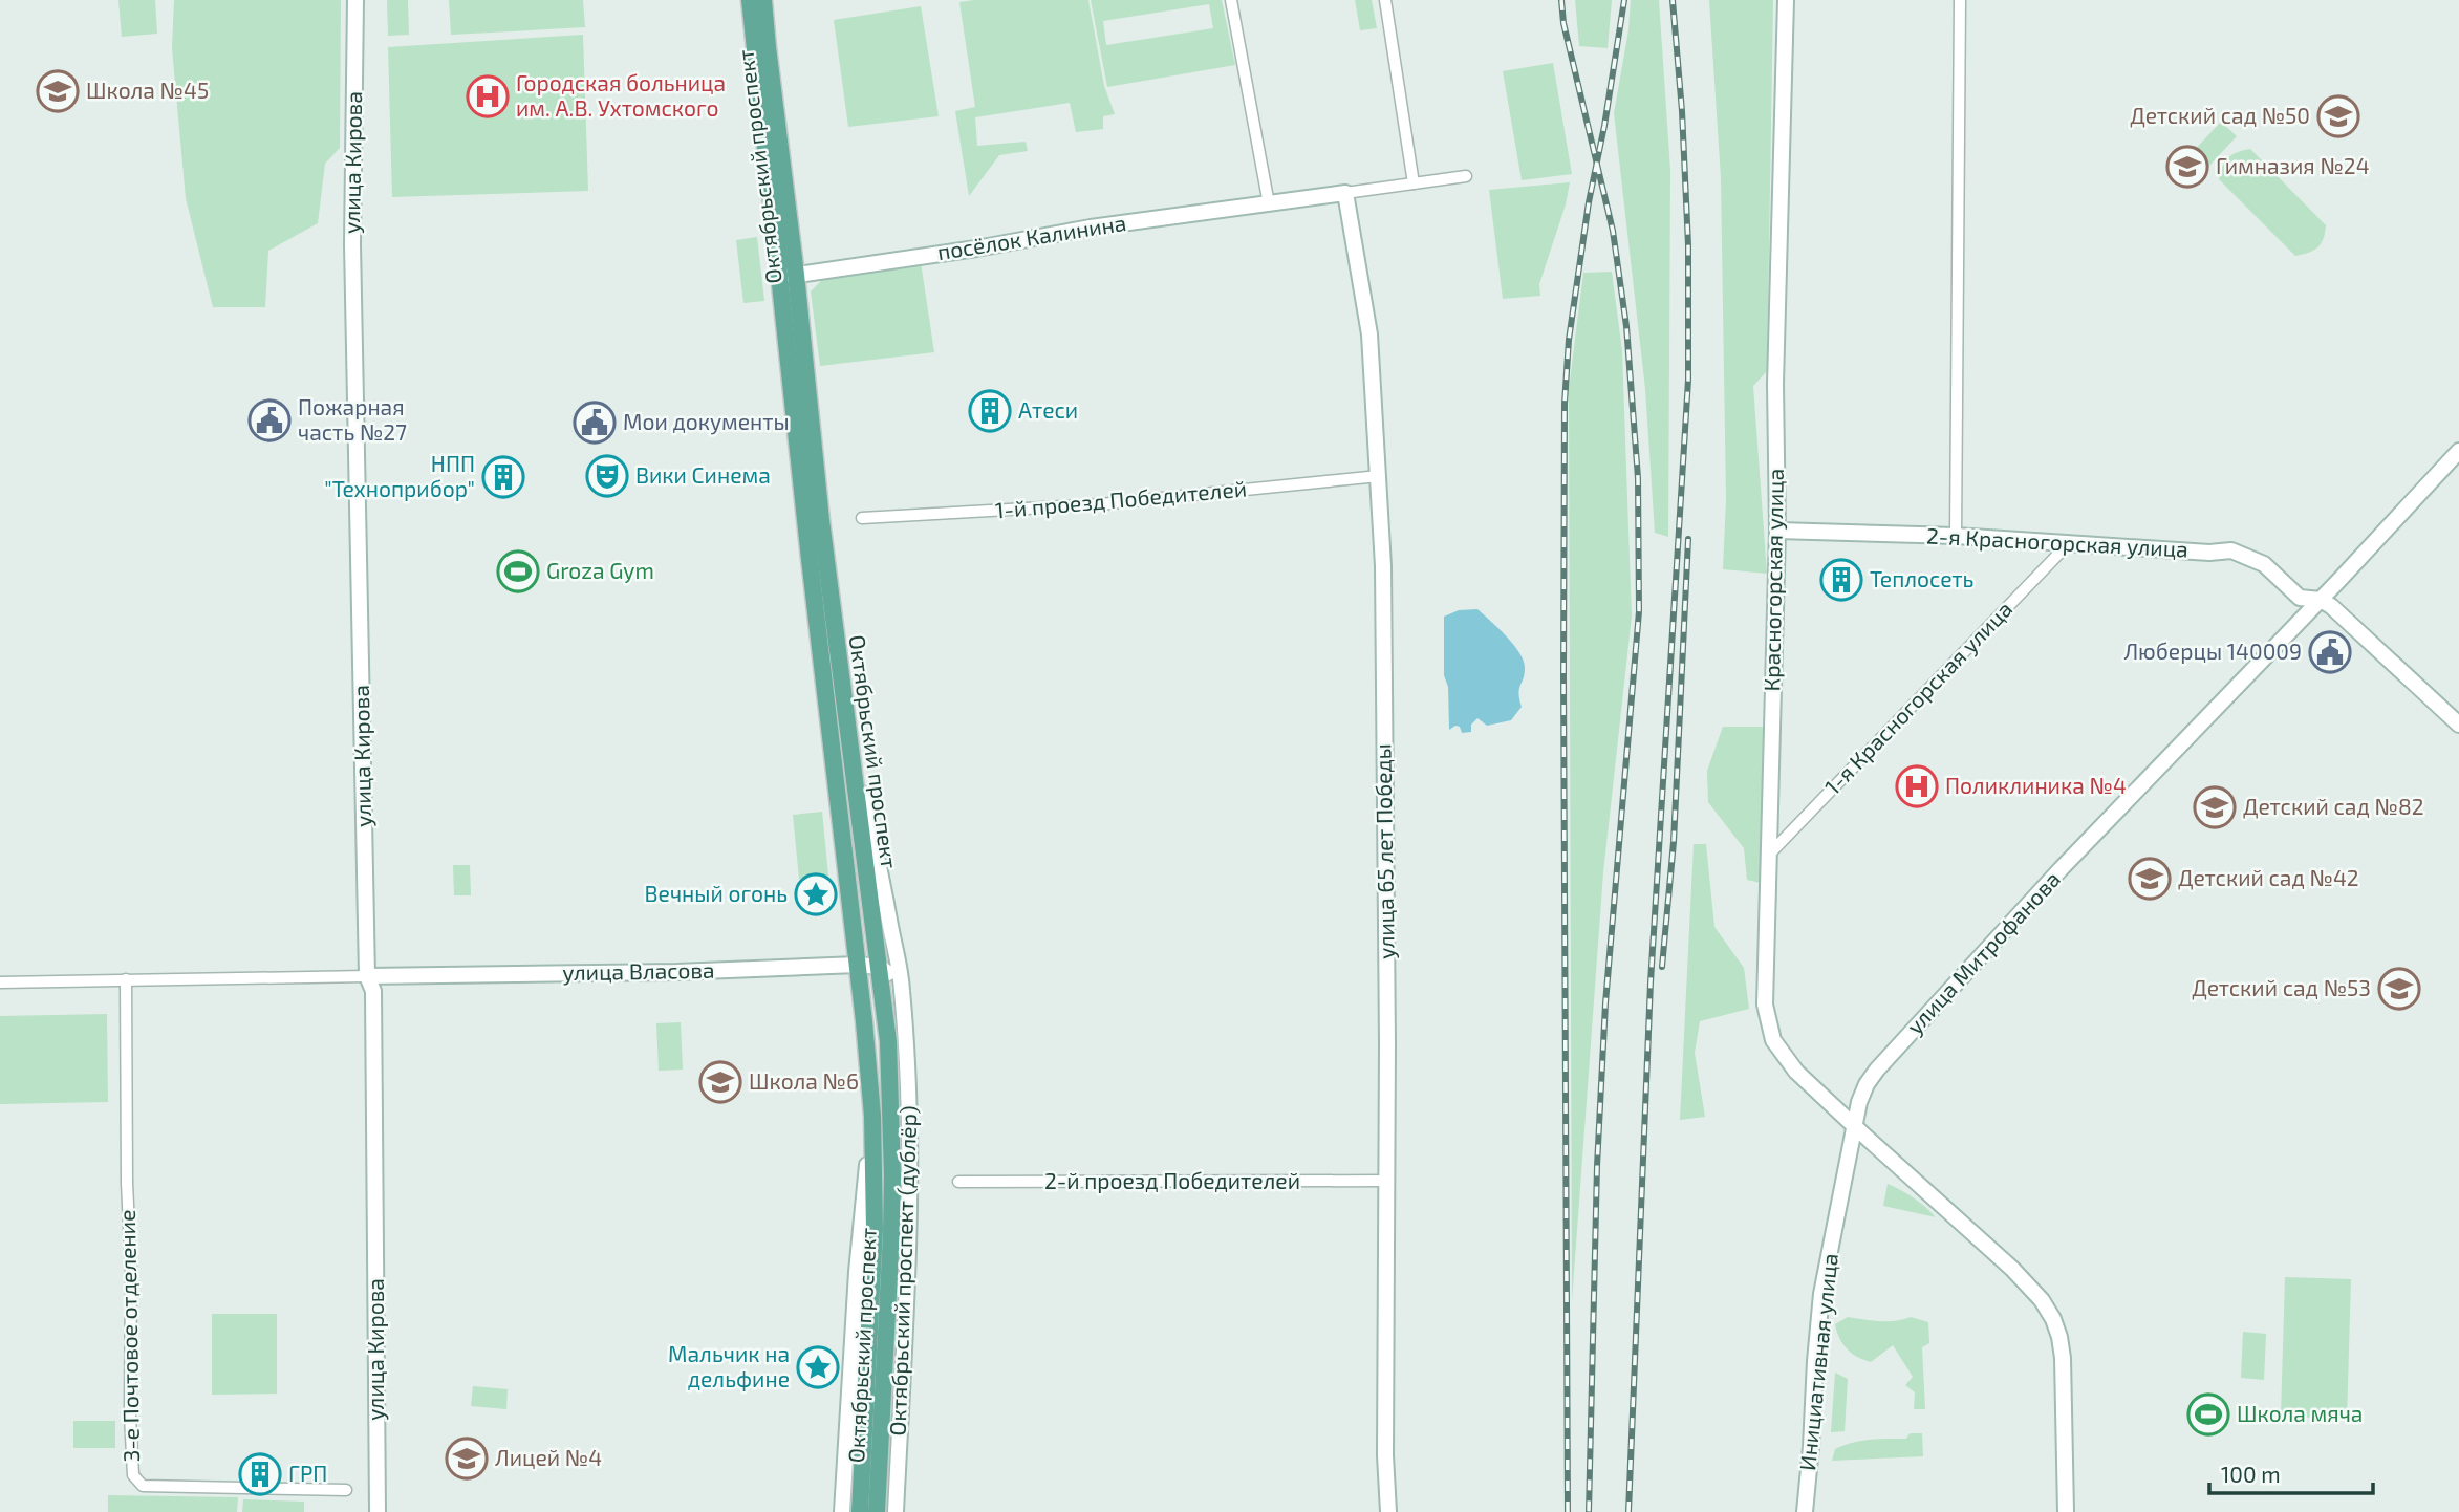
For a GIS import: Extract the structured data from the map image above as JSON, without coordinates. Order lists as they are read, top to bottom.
{
  "streets": {
    "main road": [
      "улица Кирова",
      "Октябрьский проспект",
      "посёлок Калинина",
      "2-я Красногорская улица",
      "Красногорская улица",
      "улица 65 лет Победы",
      "улица Митрофанова",
      "улица Власова",
      "Октябрьский проспект (дублёр)",
      "Инициативная улица"
    ],
    "street": [
      "1-й проезд Победителей",
      "1-я Красногорская улица",
      "2-й проезд Победителей",
      "3-е Почтовое отделение"
    ]
  },
  "crossings": [
    ["улица Кирова", "улица Власова"],
    ["Октябрьский проспект", "посёлок Калинина"],
    ["Октябрьский проспект", "улица Власова"],
    ["Октябрьский проспект", "Октябрьский проспект (дублёр)"],
    ["посёлок Калинина", "улица 65 лет Победы"],
    ["1-й проезд Победителей", "улица 65 лет Победы"],
    ["2-я Красногорская улица", "Красногорская улица"],
    ["2-я Красногорская улица", "1-я Красногорская улица"],
    ["2-я Красногорская улица", "улица Митрофанова"],
    ["Красногорская улица", "1-я Красногорская улица"],
    ["Красногорская улица", "улица Митрофанова"],
    ["Красногорская улица", "Инициативная улица"],
    ["улица 65 лет Победы", "2-й проезд Победителей"],
    ["улица Митрофанова", "Инициативная улица"]
  ],
  "places": {
    "school or university": [
      "Школа №45",
      "Детский сад №50",
      "Гимназия №24",
      "Детский сад №82",
      "Детский сад №42",
      "Детский сад №53",
      "Школа №6",
      "Лицей №4"
    ],
    "hospital": ["Городская больница им. А.В. Ухтомского", "Поликлиника №4"],
    "building": [
      "Атеси",
      "НПП \"Техноприбор\"",
      "Теплосеть",
      "ГРП"
    ],
    "public building": ["Пожарная часть №27", "Мои документы", "Люберцы 140009"],
    "theatre": ["Вики Синема"],
    "sports": ["Groza Gym", "Школа мяча"],
    "place": ["Вечный огонь", "Мальчик на дельфине"]
  },
  "scale_bar": "100 m"
}
